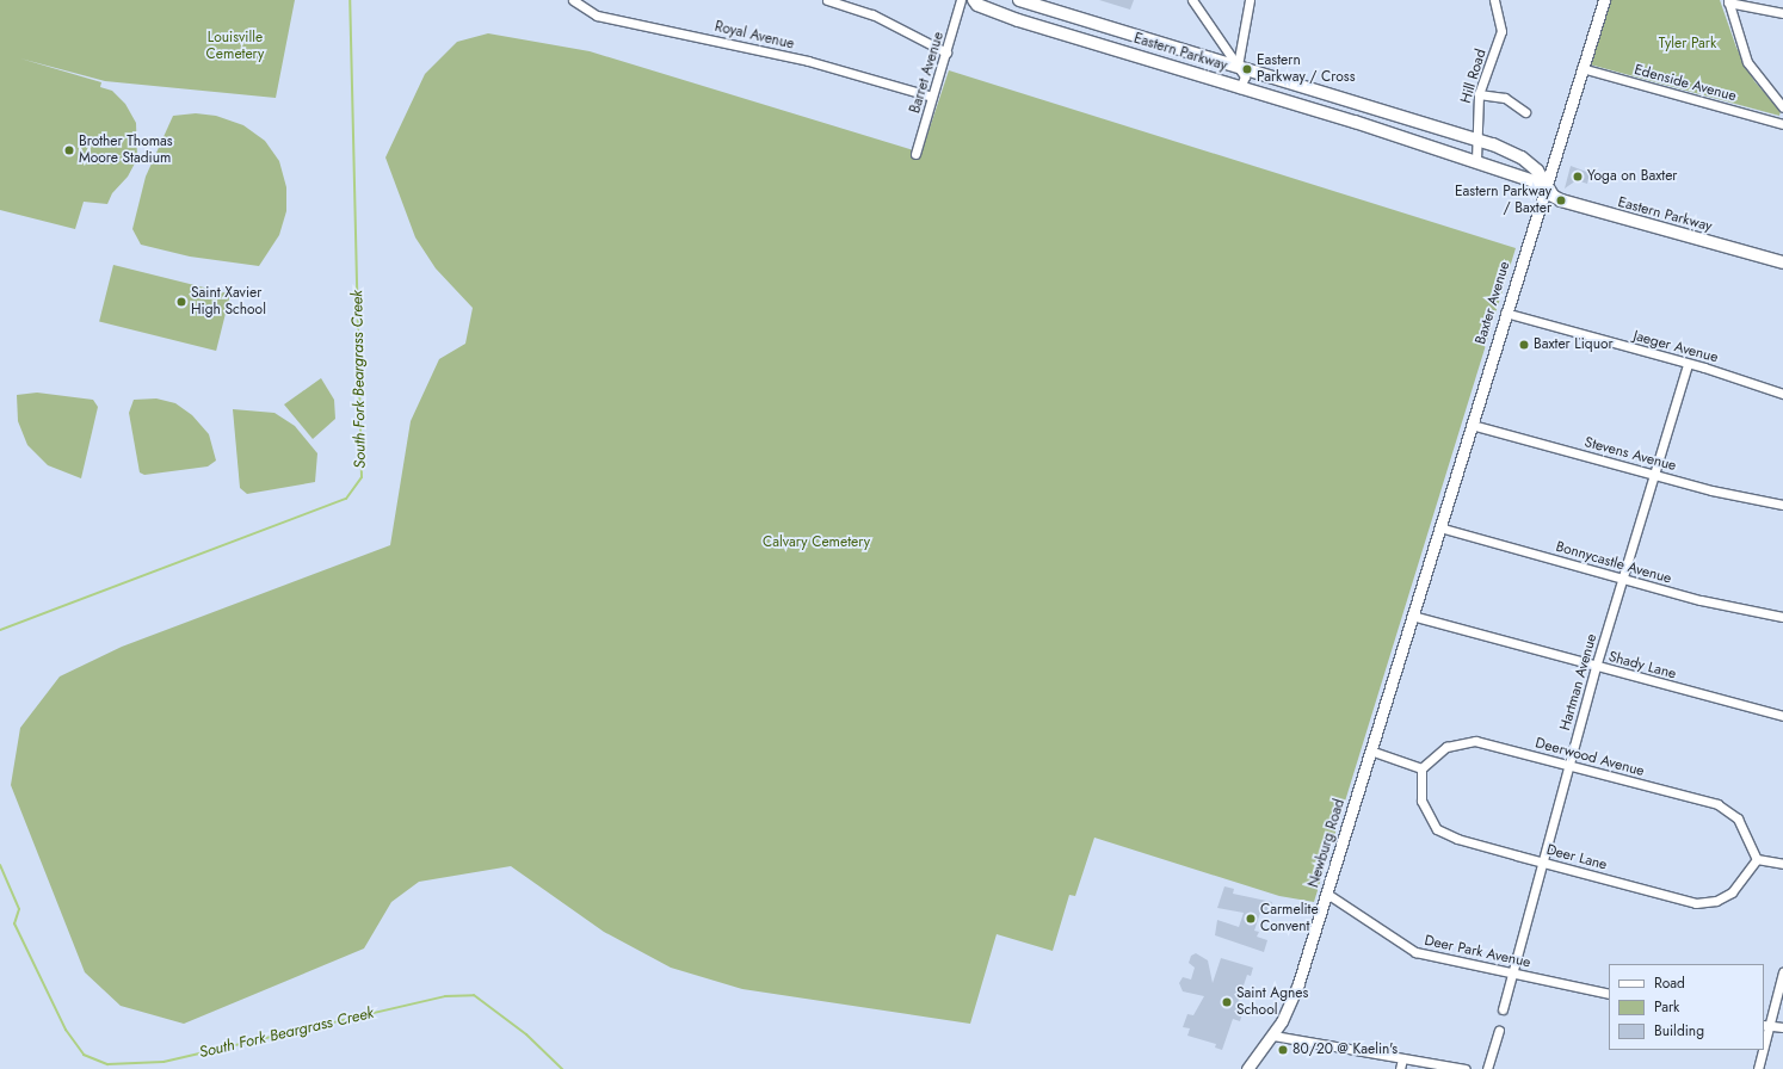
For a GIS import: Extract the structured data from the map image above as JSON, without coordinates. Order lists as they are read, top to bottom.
{
  "streets": {
    "main road": ["Eastern Parkway", "Baxter Avenue", "Newburg Road"],
    "street": [
      "Royal Avenue",
      "Barret Avenue",
      "Hill Road",
      "Edenside Avenue",
      "Jaeger Avenue",
      "Stevens Avenue",
      "Bonnycastle Avenue",
      "Shady Lane",
      "Hartman Avenue",
      "Deerwood Avenue",
      "Deer Lane",
      "Deer Park Avenue"
    ]
  },
  "crossings": [
    ["Royal Avenue", "Barret Avenue"],
    ["Eastern Parkway", "Hill Road"],
    ["Eastern Parkway", "Baxter Avenue"],
    ["Edenside Avenue", "Baxter Avenue"],
    ["Baxter Avenue", "Jaeger Avenue"],
    ["Baxter Avenue", "Stevens Avenue"],
    ["Baxter Avenue", "Bonnycastle Avenue"],
    ["Baxter Avenue", "Shady Lane"],
    ["Baxter Avenue", "Newburg Road"],
    ["Jaeger Avenue", "Hartman Avenue"],
    ["Stevens Avenue", "Hartman Avenue"],
    ["Bonnycastle Avenue", "Hartman Avenue"],
    ["Shady Lane", "Hartman Avenue"],
    ["Shady Lane", "Newburg Road"],
    ["Hartman Avenue", "Deerwood Avenue"],
    ["Hartman Avenue", "Deer Lane"],
    ["Hartman Avenue", "Deer Park Avenue"],
    ["Deerwood Avenue", "Deer Lane"],
    ["Newburg Road", "Deer Park Avenue"]
  ],
  "water": ["South Fork Beargrass Creek"],
  "parks": ["Louisville Cemetery", "Tyler Park", "Calvary Cemetery"],
  "places": [
    "Eastern Parkway / Cross",
    "Brother Thomas Moore Stadium",
    "Yoga on Baxter",
    "Eastern Parkway / Baxter",
    "Saint Xavier High School",
    "Baxter Liquor",
    "Carmelite Convent",
    "Saint Agnes School",
    "80/20 @ Kaelin's"
  ],
  "legend": ["Road", "Park", "Building"]
}
